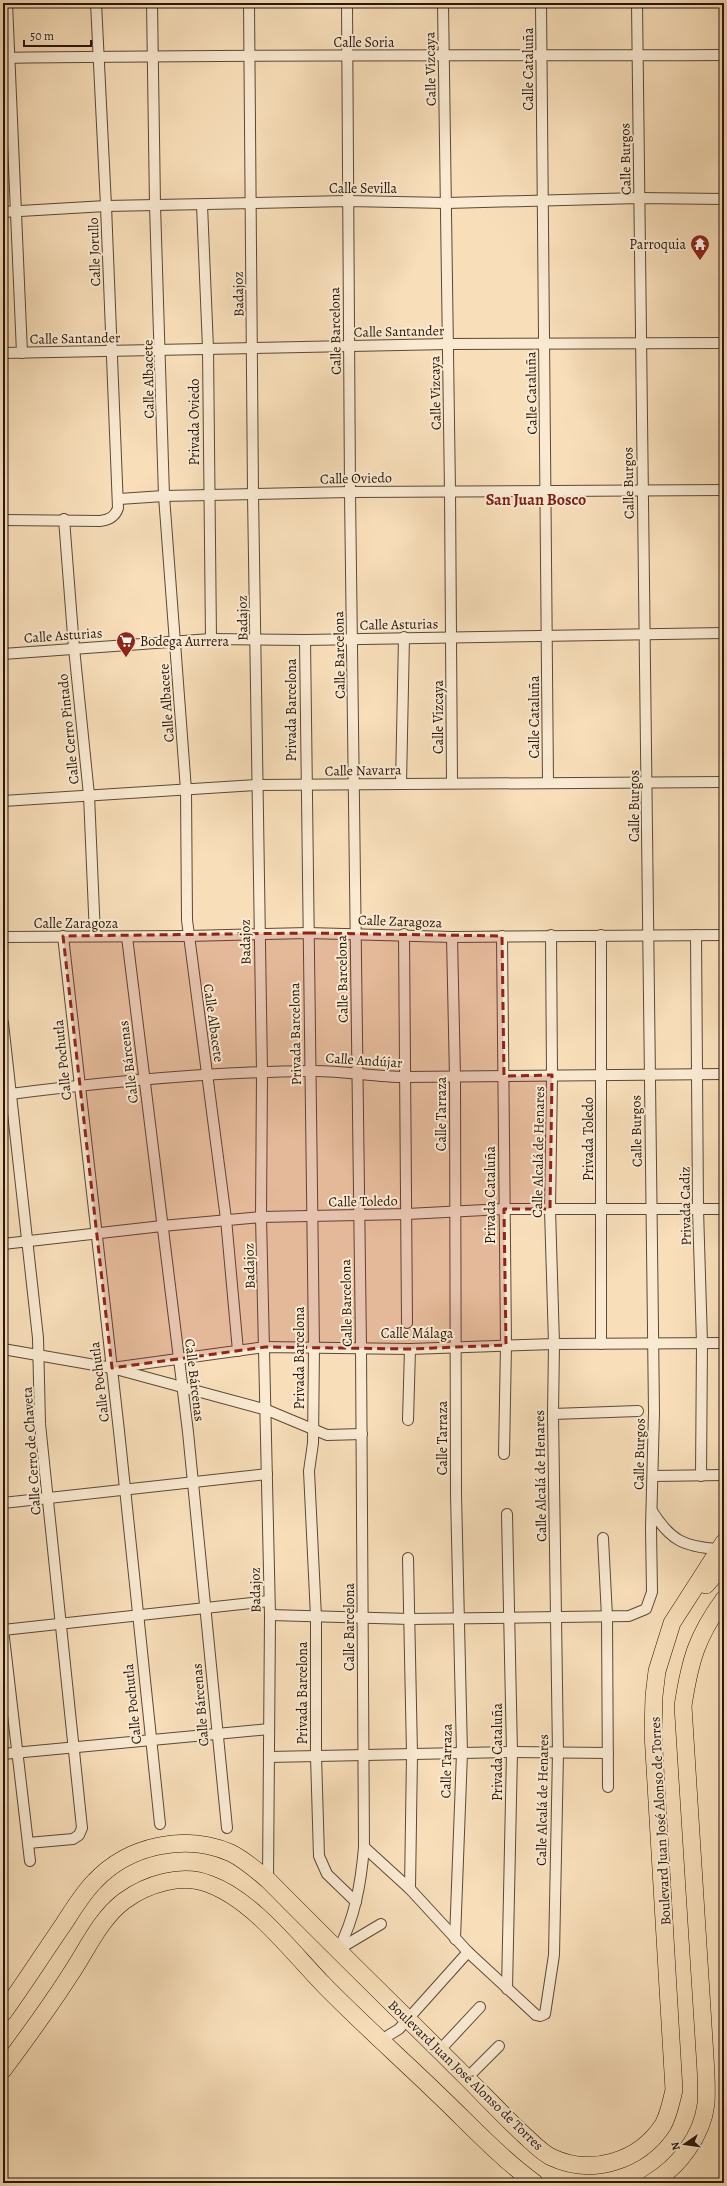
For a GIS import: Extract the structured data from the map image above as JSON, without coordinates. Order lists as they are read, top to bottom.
{
  "streets": {
    "main road": ["Boulevard Juan José Alonso de Torres"],
    "street": [
      "Calle Soria",
      "Calle Vizcaya",
      "Calle Cataluña",
      "Calle Burgos",
      "Calle Sevilla",
      "Calle Jorullo",
      "Badajoz",
      "Calle Barcelona",
      "Calle Santander",
      "Calle Albacete",
      "Privada Oviedo",
      "Calle Oviedo",
      "Calle Asturias",
      "Privada Barcelona",
      "Calle Cerro Pintado",
      "Calle Navarra",
      "Calle Zaragoza",
      "Calle Pochutla",
      "Calle Andújar",
      "Calle Bárcenas",
      "Calle Tarraza",
      "Privada Toledo",
      "Calle Alcalá de Henares",
      "Privada Cataluña",
      "Calle Toledo",
      "Privada Cadiz",
      "Calle Málaga",
      "Calle Cerro de Chaveta"
    ]
  },
  "crossings": [
    ["Calle Soria", "Calle Vizcaya"],
    ["Calle Soria", "Calle Cataluña"],
    ["Calle Soria", "Calle Burgos"],
    ["Calle Soria", "Calle Jorullo"],
    ["Calle Soria", "Badajoz"],
    ["Calle Soria", "Calle Barcelona"],
    ["Calle Soria", "Calle Albacete"],
    ["Calle Vizcaya", "Calle Sevilla"],
    ["Calle Vizcaya", "Calle Santander"],
    ["Calle Vizcaya", "Calle Oviedo"],
    ["Calle Vizcaya", "Calle Asturias"],
    ["Calle Vizcaya", "Calle Navarra"],
    ["Calle Cataluña", "Calle Sevilla"],
    ["Calle Cataluña", "Calle Santander"],
    ["Calle Cataluña", "Calle Oviedo"],
    ["Calle Cataluña", "Calle Asturias"],
    ["Calle Cataluña", "Calle Navarra"],
    ["Calle Burgos", "Calle Sevilla"],
    ["Calle Burgos", "Calle Santander"],
    ["Calle Burgos", "Calle Oviedo"],
    ["Calle Burgos", "Calle Asturias"],
    ["Calle Burgos", "Calle Navarra"],
    ["Calle Burgos", "Calle Zaragoza"],
    ["Calle Burgos", "Calle Andújar"],
    ["Calle Burgos", "Calle Toledo"],
    ["Calle Burgos", "Calle Málaga"],
    ["Calle Sevilla", "Calle Jorullo"],
    ["Calle Sevilla", "Badajoz"],
    ["Calle Sevilla", "Calle Barcelona"],
    ["Calle Sevilla", "Calle Albacete"],
    ["Calle Sevilla", "Privada Oviedo"],
    ["Calle Jorullo", "Calle Santander"],
    ["Calle Jorullo", "Calle Oviedo"],
    ["Badajoz", "Calle Santander"],
    ["Badajoz", "Calle Oviedo"],
    ["Badajoz", "Calle Asturias"],
    ["Badajoz", "Calle Navarra"],
    ["Badajoz", "Calle Zaragoza"],
    ["Badajoz", "Calle Andújar"],
    ["Badajoz", "Calle Toledo"],
    ["Badajoz", "Calle Málaga"],
    ["Badajoz", "Boulevard Juan José Alonso de Torres"],
    ["Calle Barcelona", "Calle Santander"],
    ["Calle Barcelona", "Calle Oviedo"],
    ["Calle Barcelona", "Calle Asturias"],
    ["Calle Barcelona", "Privada Barcelona"],
    ["Calle Barcelona", "Calle Navarra"],
    ["Calle Barcelona", "Calle Zaragoza"],
    ["Calle Barcelona", "Calle Andújar"],
    ["Calle Barcelona", "Calle Toledo"],
    ["Calle Barcelona", "Calle Málaga"],
    ["Calle Barcelona", "Boulevard Juan José Alonso de Torres"],
    ["Calle Santander", "Calle Albacete"],
    ["Calle Santander", "Privada Oviedo"],
    ["Calle Albacete", "Calle Oviedo"],
    ["Calle Albacete", "Calle Asturias"],
    ["Calle Albacete", "Calle Navarra"],
    ["Calle Albacete", "Calle Zaragoza"],
    ["Calle Albacete", "Calle Andújar"],
    ["Calle Albacete", "Calle Toledo"],
    ["Calle Albacete", "Calle Málaga"],
    ["Privada Oviedo", "Calle Oviedo"],
    ["Privada Oviedo", "Calle Asturias"],
    ["Calle Asturias", "Privada Barcelona"],
    ["Calle Asturias", "Calle Cerro Pintado"],
    ["Privada Barcelona", "Calle Navarra"],
    ["Privada Barcelona", "Calle Zaragoza"],
    ["Privada Barcelona", "Calle Andújar"],
    ["Privada Barcelona", "Calle Toledo"],
    ["Privada Barcelona", "Calle Málaga"],
    ["Calle Cerro Pintado", "Calle Navarra"],
    ["Calle Cerro Pintado", "Calle Zaragoza"],
    ["Calle Zaragoza", "Calle Pochutla"],
    ["Calle Zaragoza", "Calle Bárcenas"],
    ["Calle Zaragoza", "Calle Tarraza"],
    ["Calle Zaragoza", "Privada Toledo"],
    ["Calle Zaragoza", "Calle Alcalá de Henares"],
    ["Calle Zaragoza", "Privada Cataluña"],
    ["Calle Zaragoza", "Privada Cadiz"],
    ["Calle Pochutla", "Calle Andújar"],
    ["Calle Pochutla", "Calle Toledo"],
    ["Calle Pochutla", "Calle Málaga"],
    ["Calle Andújar", "Calle Bárcenas"],
    ["Calle Andújar", "Calle Tarraza"],
    ["Calle Andújar", "Privada Toledo"],
    ["Calle Andújar", "Calle Alcalá de Henares"],
    ["Calle Andújar", "Privada Cataluña"],
    ["Calle Andújar", "Privada Cadiz"],
    ["Calle Andújar", "Calle Cerro de Chaveta"],
    ["Calle Bárcenas", "Calle Toledo"],
    ["Calle Bárcenas", "Calle Málaga"],
    ["Calle Tarraza", "Calle Toledo"],
    ["Calle Tarraza", "Calle Málaga"],
    ["Privada Toledo", "Calle Toledo"],
    ["Privada Toledo", "Calle Málaga"],
    ["Calle Alcalá de Henares", "Privada Cataluña"],
    ["Calle Alcalá de Henares", "Calle Toledo"],
    ["Calle Alcalá de Henares", "Calle Málaga"],
    ["Privada Cataluña", "Calle Toledo"],
    ["Privada Cataluña", "Calle Málaga"],
    ["Calle Toledo", "Privada Cadiz"],
    ["Calle Toledo", "Calle Cerro de Chaveta"],
    ["Privada Cadiz", "Calle Málaga"]
  ],
  "districts": ["San Juan Bosco"],
  "places": {
    "temple": ["Parroquia"],
    "supermarket": ["Bodega Aurrera"]
  },
  "scale_bar": "50 m",
  "north": "left"
}
